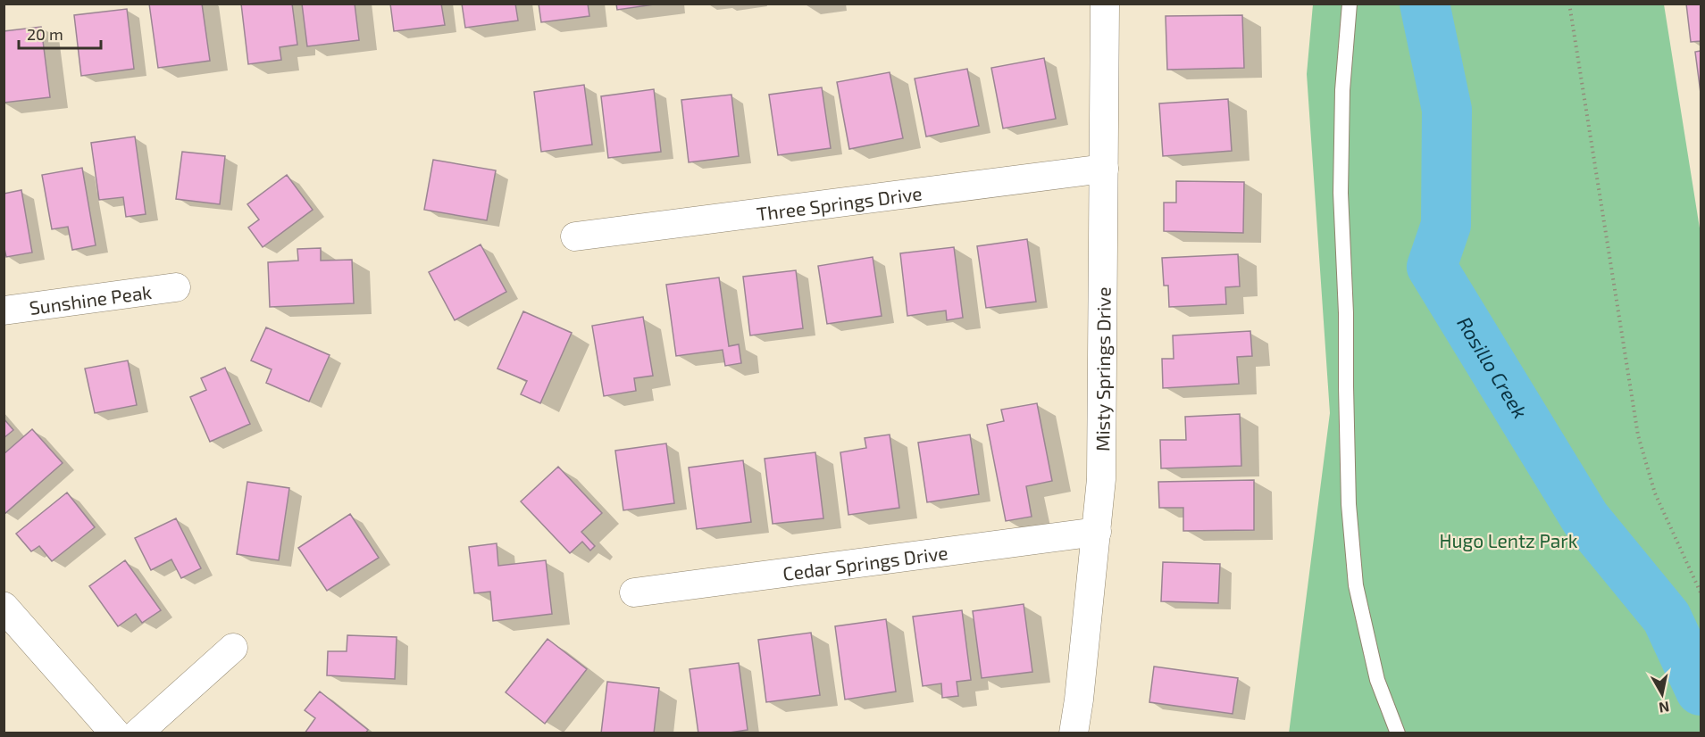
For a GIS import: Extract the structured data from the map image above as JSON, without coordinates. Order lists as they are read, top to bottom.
{
  "streets": {
    "street": [
      "Three Springs Drive",
      "Sunshine Peak",
      "Misty Springs Drive",
      "Cedar Springs Drive"
    ]
  },
  "crossings": [
    ["Three Springs Drive", "Misty Springs Drive"],
    ["Misty Springs Drive", "Cedar Springs Drive"]
  ],
  "water": ["Rosillo Creek"],
  "parks": ["Hugo Lentz Park"],
  "scale_bar": "20 m",
  "north": "bottom"
}
